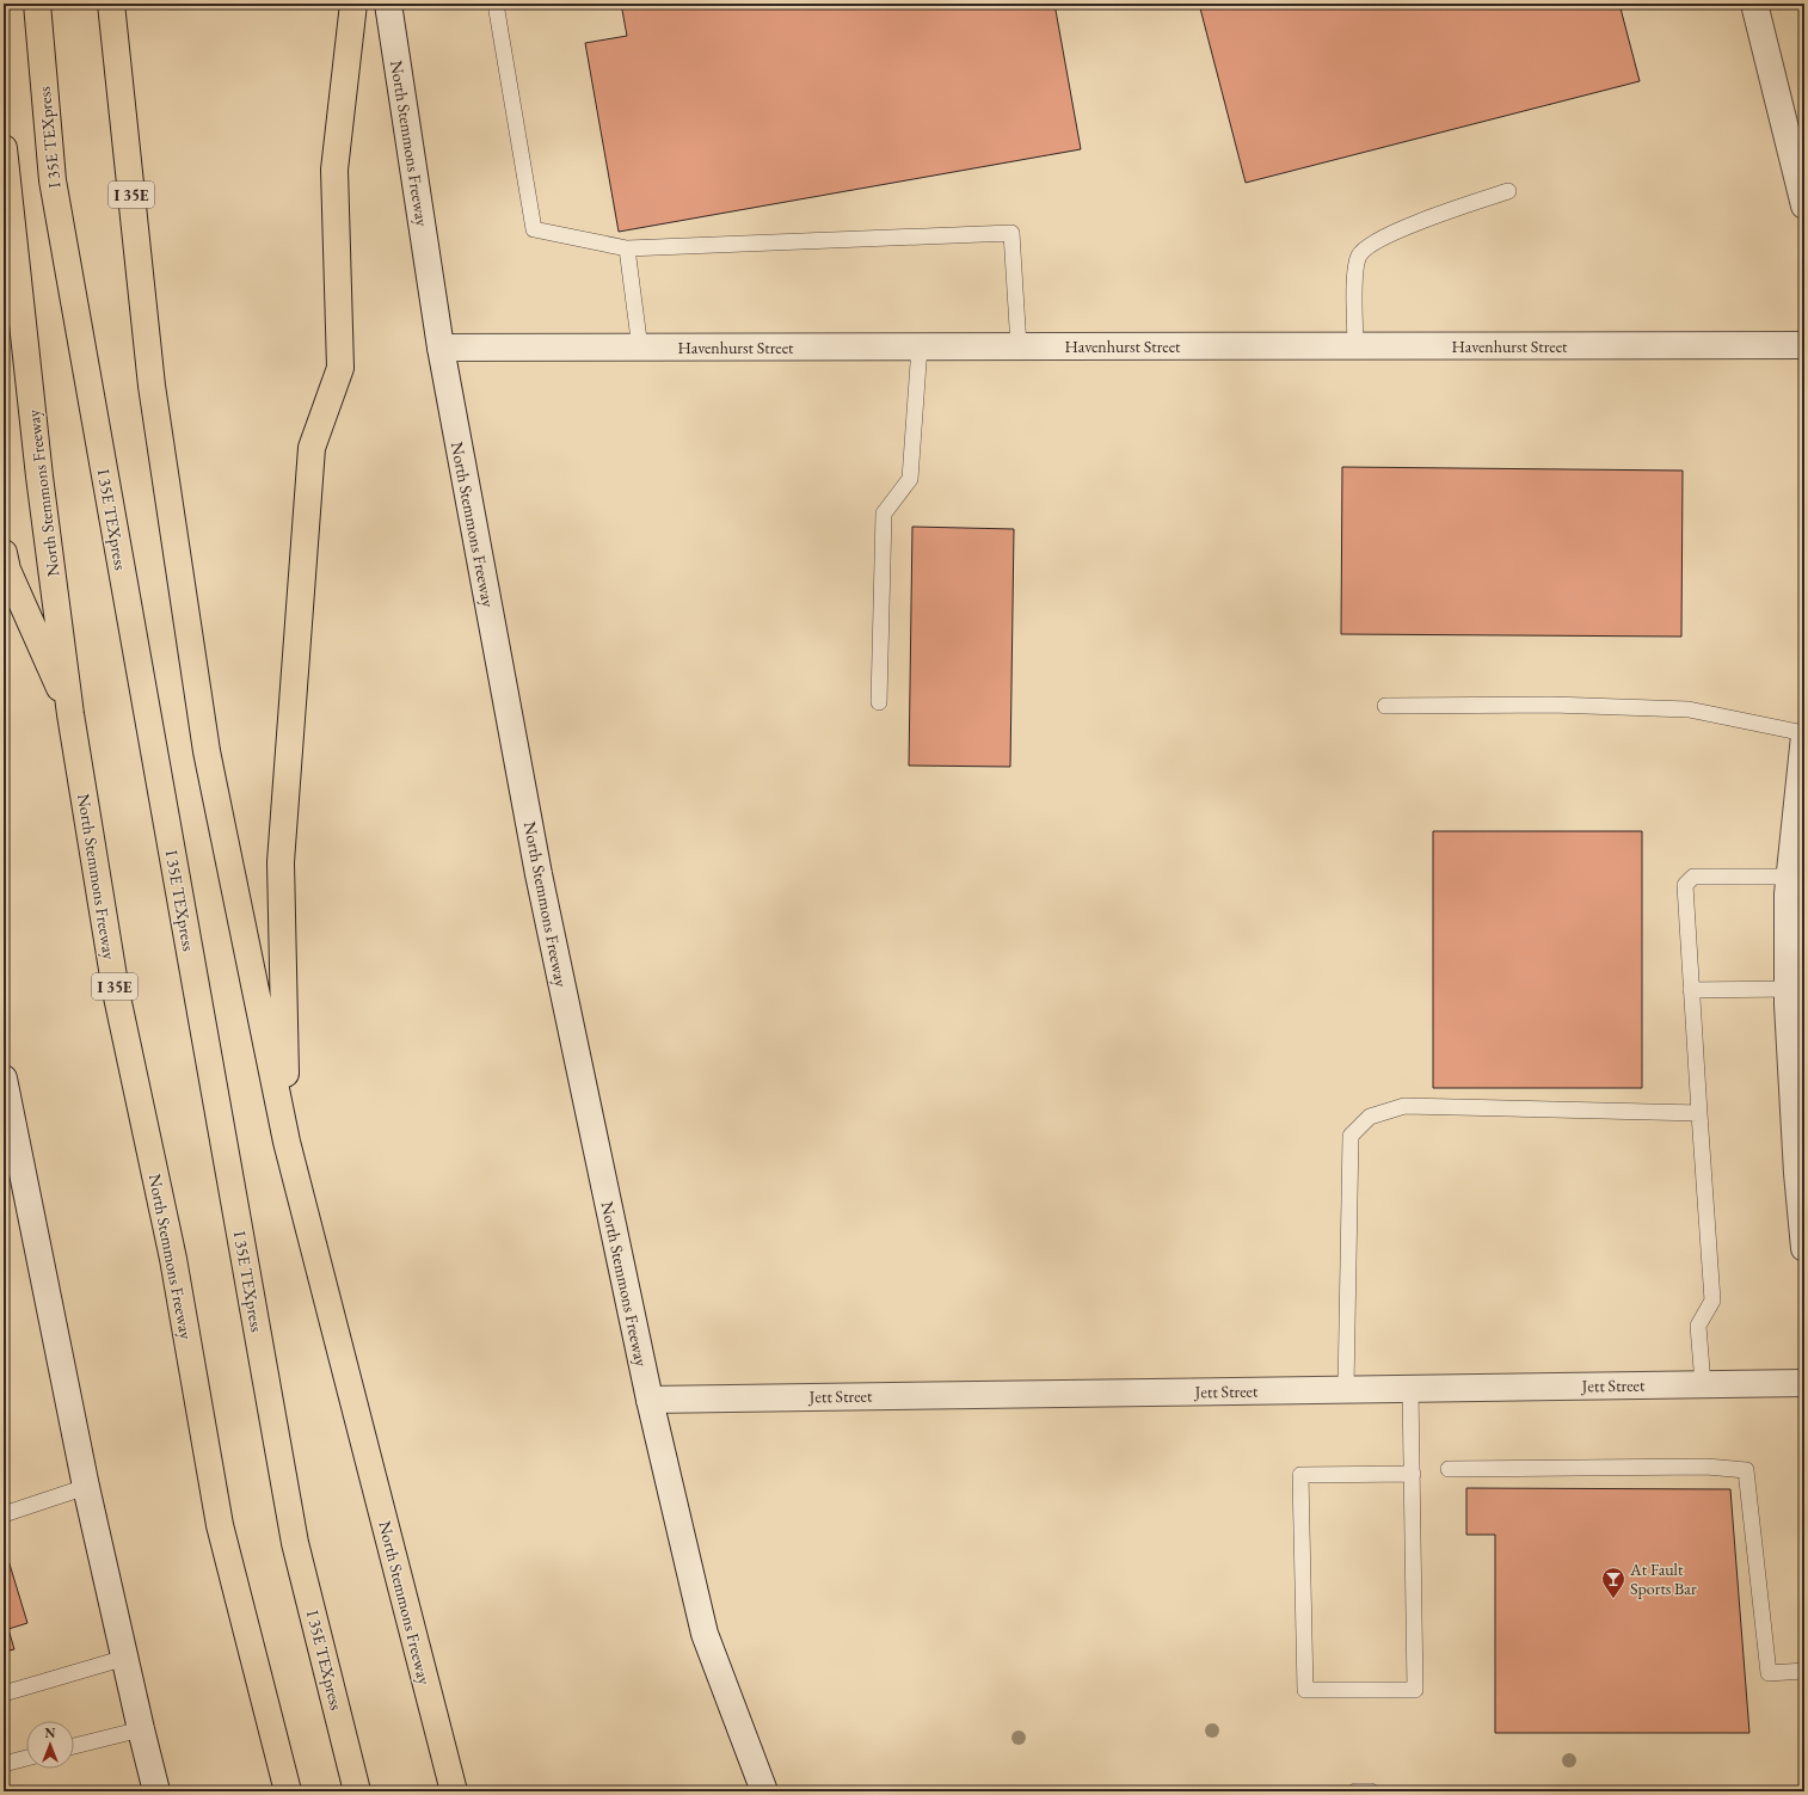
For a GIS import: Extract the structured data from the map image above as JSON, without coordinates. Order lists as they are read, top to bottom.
{
  "streets": {
    "highway": ["I 35E TEXpress", "North Stemmons Freeway", "I 35E"],
    "street": ["Havenhurst Street", "Jett Street"]
  },
  "crossings": [
    ["North Stemmons Freeway", "Havenhurst Street"],
    ["North Stemmons Freeway", "Jett Street"]
  ],
  "places": {
    "bar": ["At Fault Sports Bar"]
  },
  "north": "top"
}
